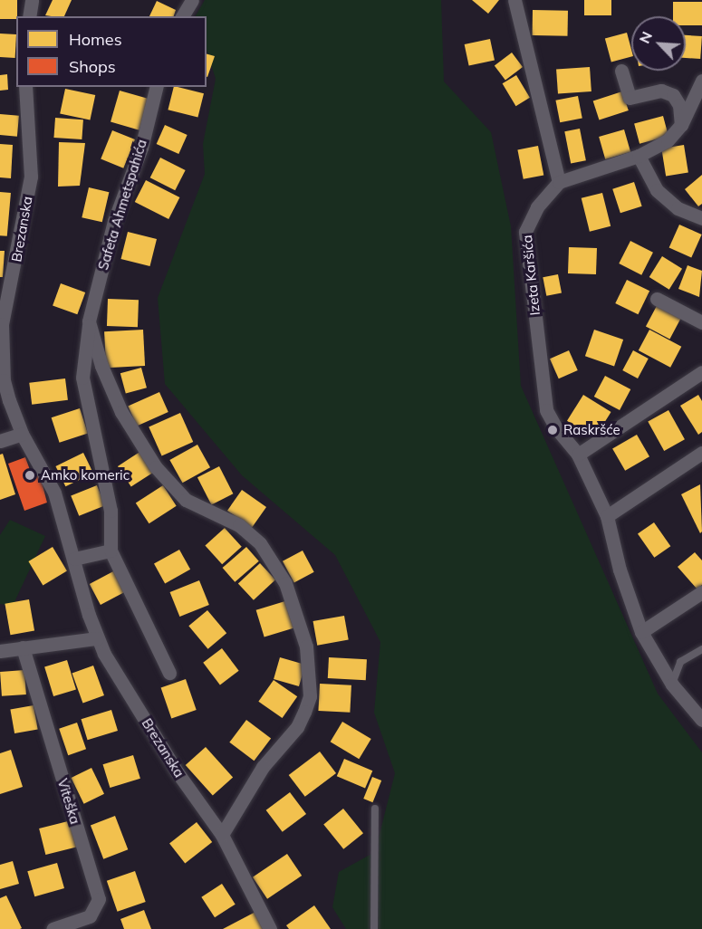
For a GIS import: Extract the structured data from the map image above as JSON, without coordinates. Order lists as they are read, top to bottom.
{
  "streets": {
    "street": [
      "Safeta Ahmetspahića",
      "Brezanska",
      "Izeta Karšića",
      "Viteška"
    ]
  },
  "crossings": [
    ["Safeta Ahmetspahića", "Brezanska"]
  ],
  "places": ["Raskršće", "Amko komeric"],
  "legend": ["Homes", "Shops"],
  "north": "top left"
}
